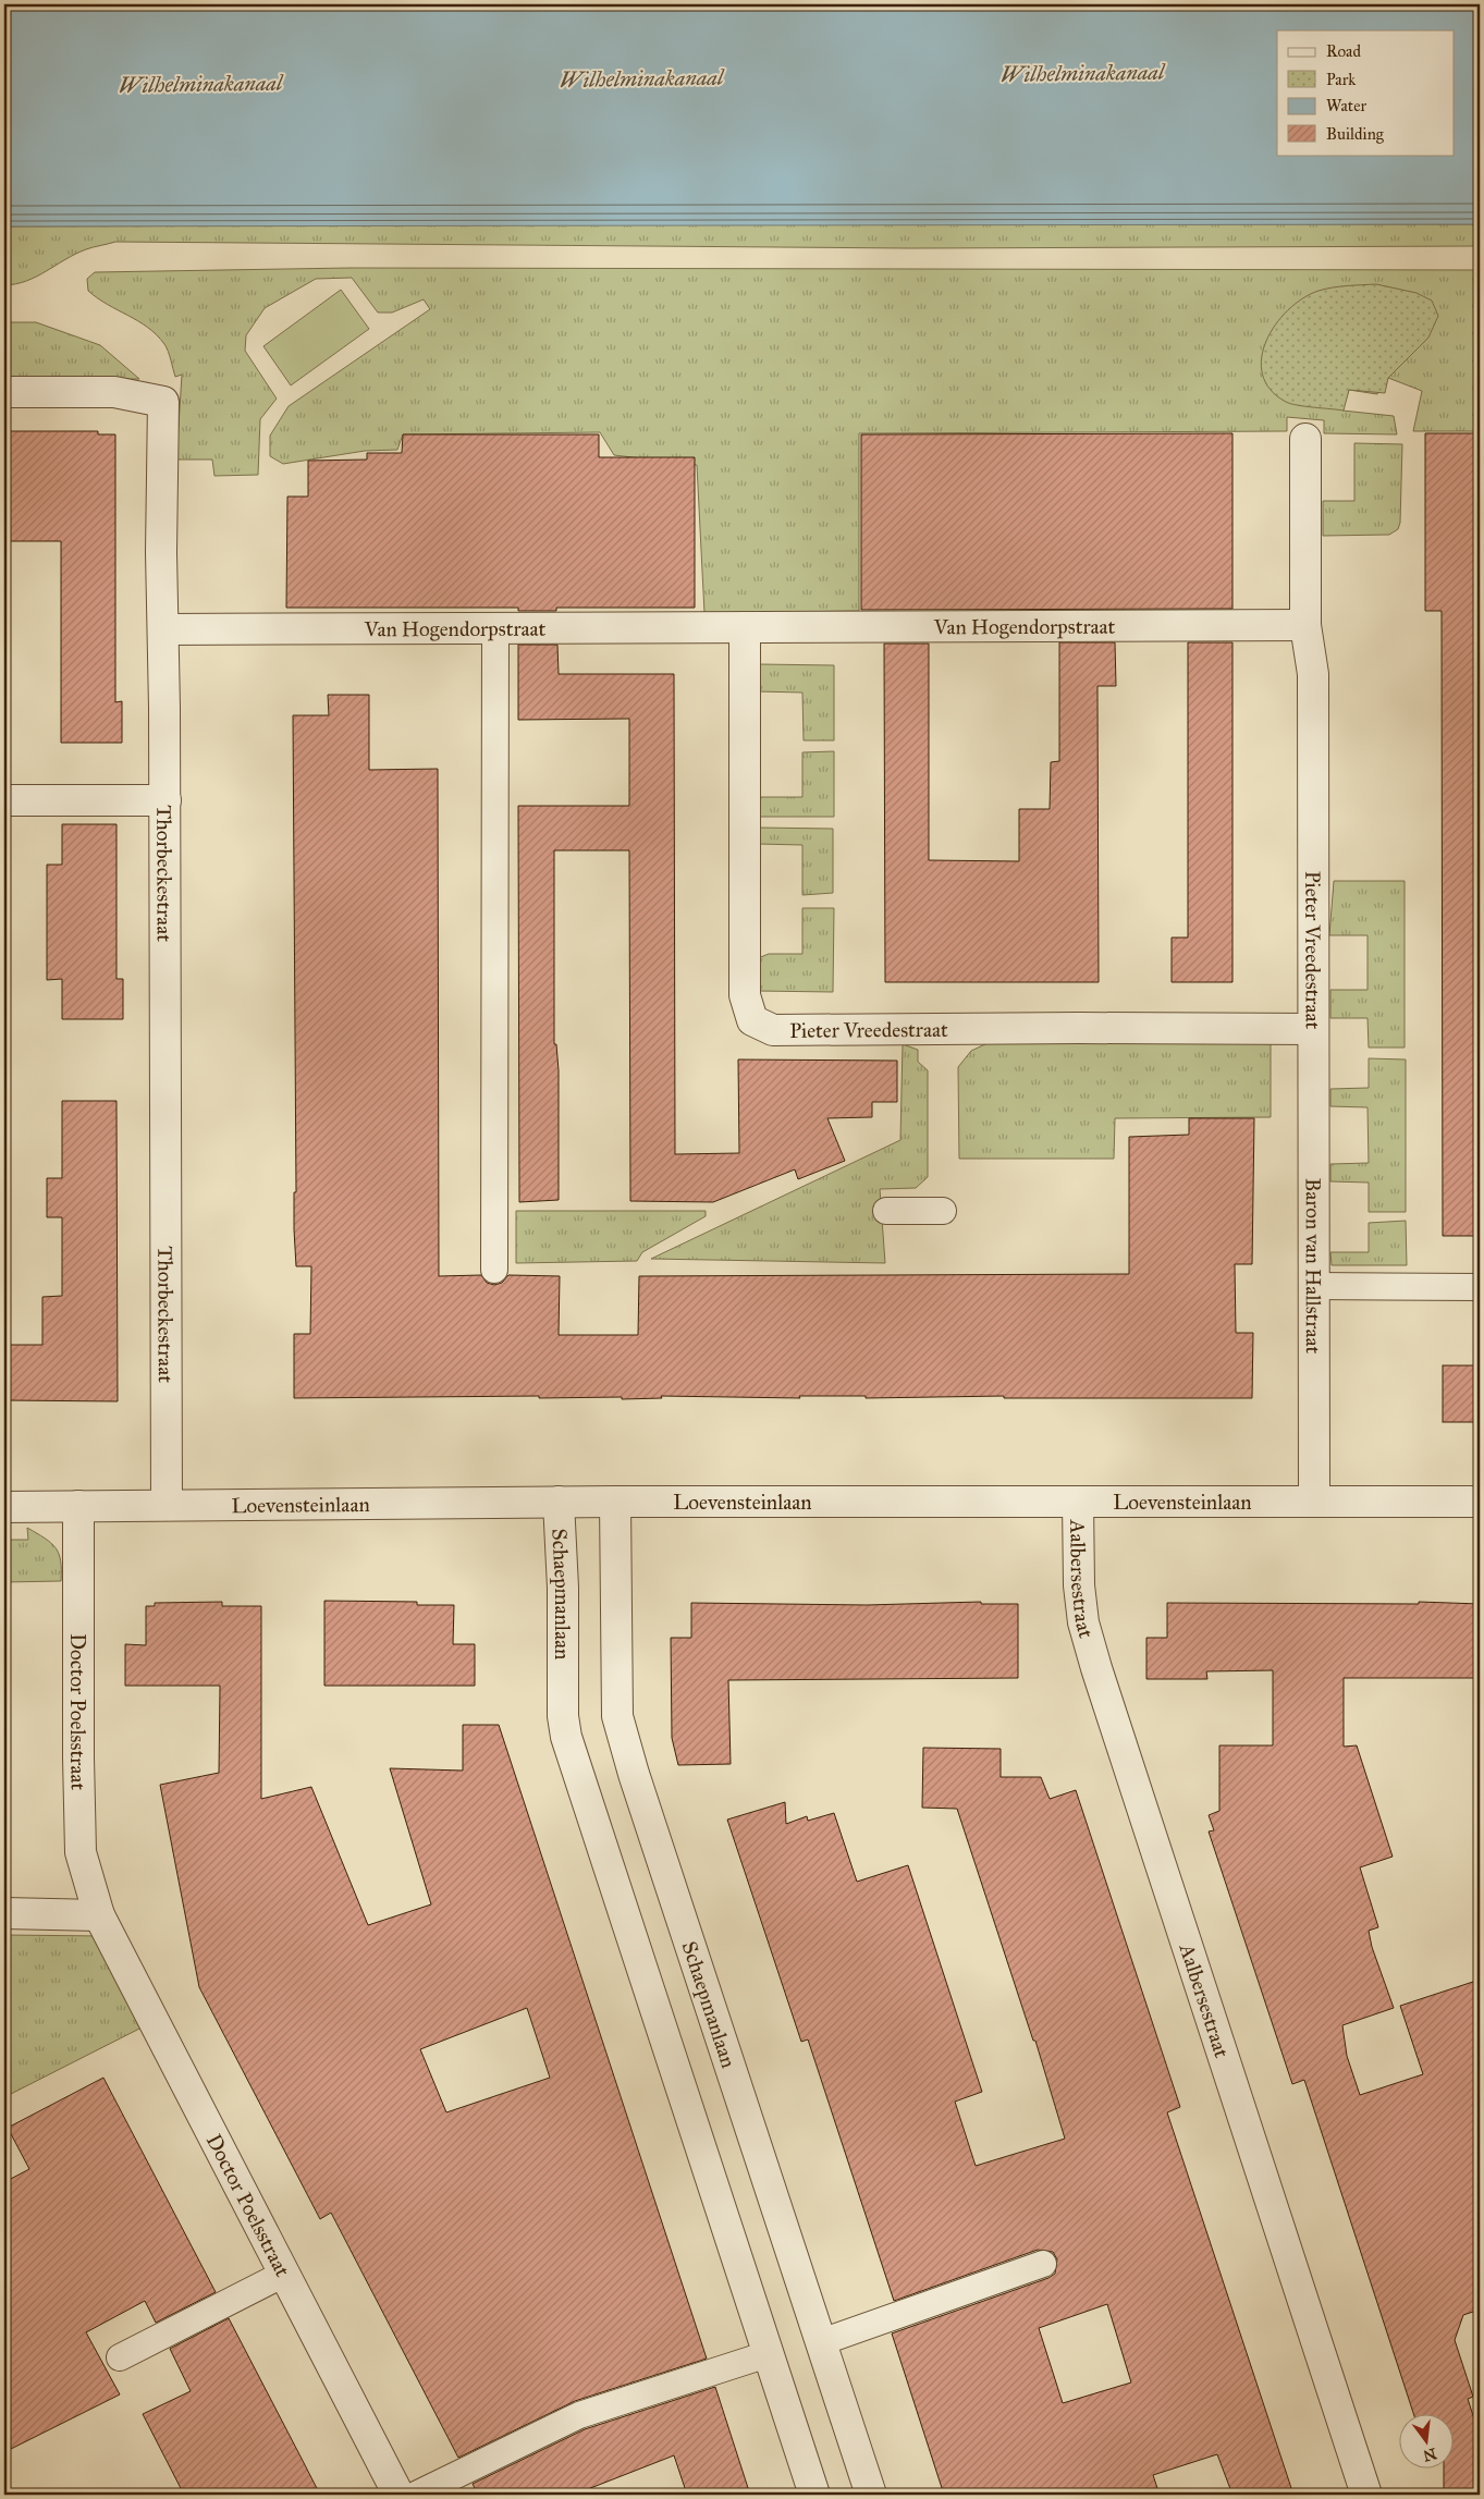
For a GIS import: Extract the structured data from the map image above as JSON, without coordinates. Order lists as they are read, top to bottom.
{
  "streets": {
    "street": [
      "Van Hogendorpstraat",
      "Thorbeckestraat",
      "Pieter Vreedestraat",
      "Baron van Hallstraat",
      "Loevensteinlaan",
      "Aalbersestraat",
      "Schaepmanlaan",
      "Doctor Poelsstraat"
    ]
  },
  "crossings": [
    ["Van Hogendorpstraat", "Thorbeckestraat"],
    ["Van Hogendorpstraat", "Pieter Vreedestraat"],
    ["Thorbeckestraat", "Loevensteinlaan"],
    ["Pieter Vreedestraat", "Baron van Hallstraat"],
    ["Baron van Hallstraat", "Loevensteinlaan"],
    ["Loevensteinlaan", "Aalbersestraat"],
    ["Loevensteinlaan", "Schaepmanlaan"],
    ["Loevensteinlaan", "Doctor Poelsstraat"]
  ],
  "water": ["Wilhelminakanaal"],
  "legend": [
    "Road",
    "Park",
    "Water",
    "Building"
  ],
  "north": "bottom"
}
